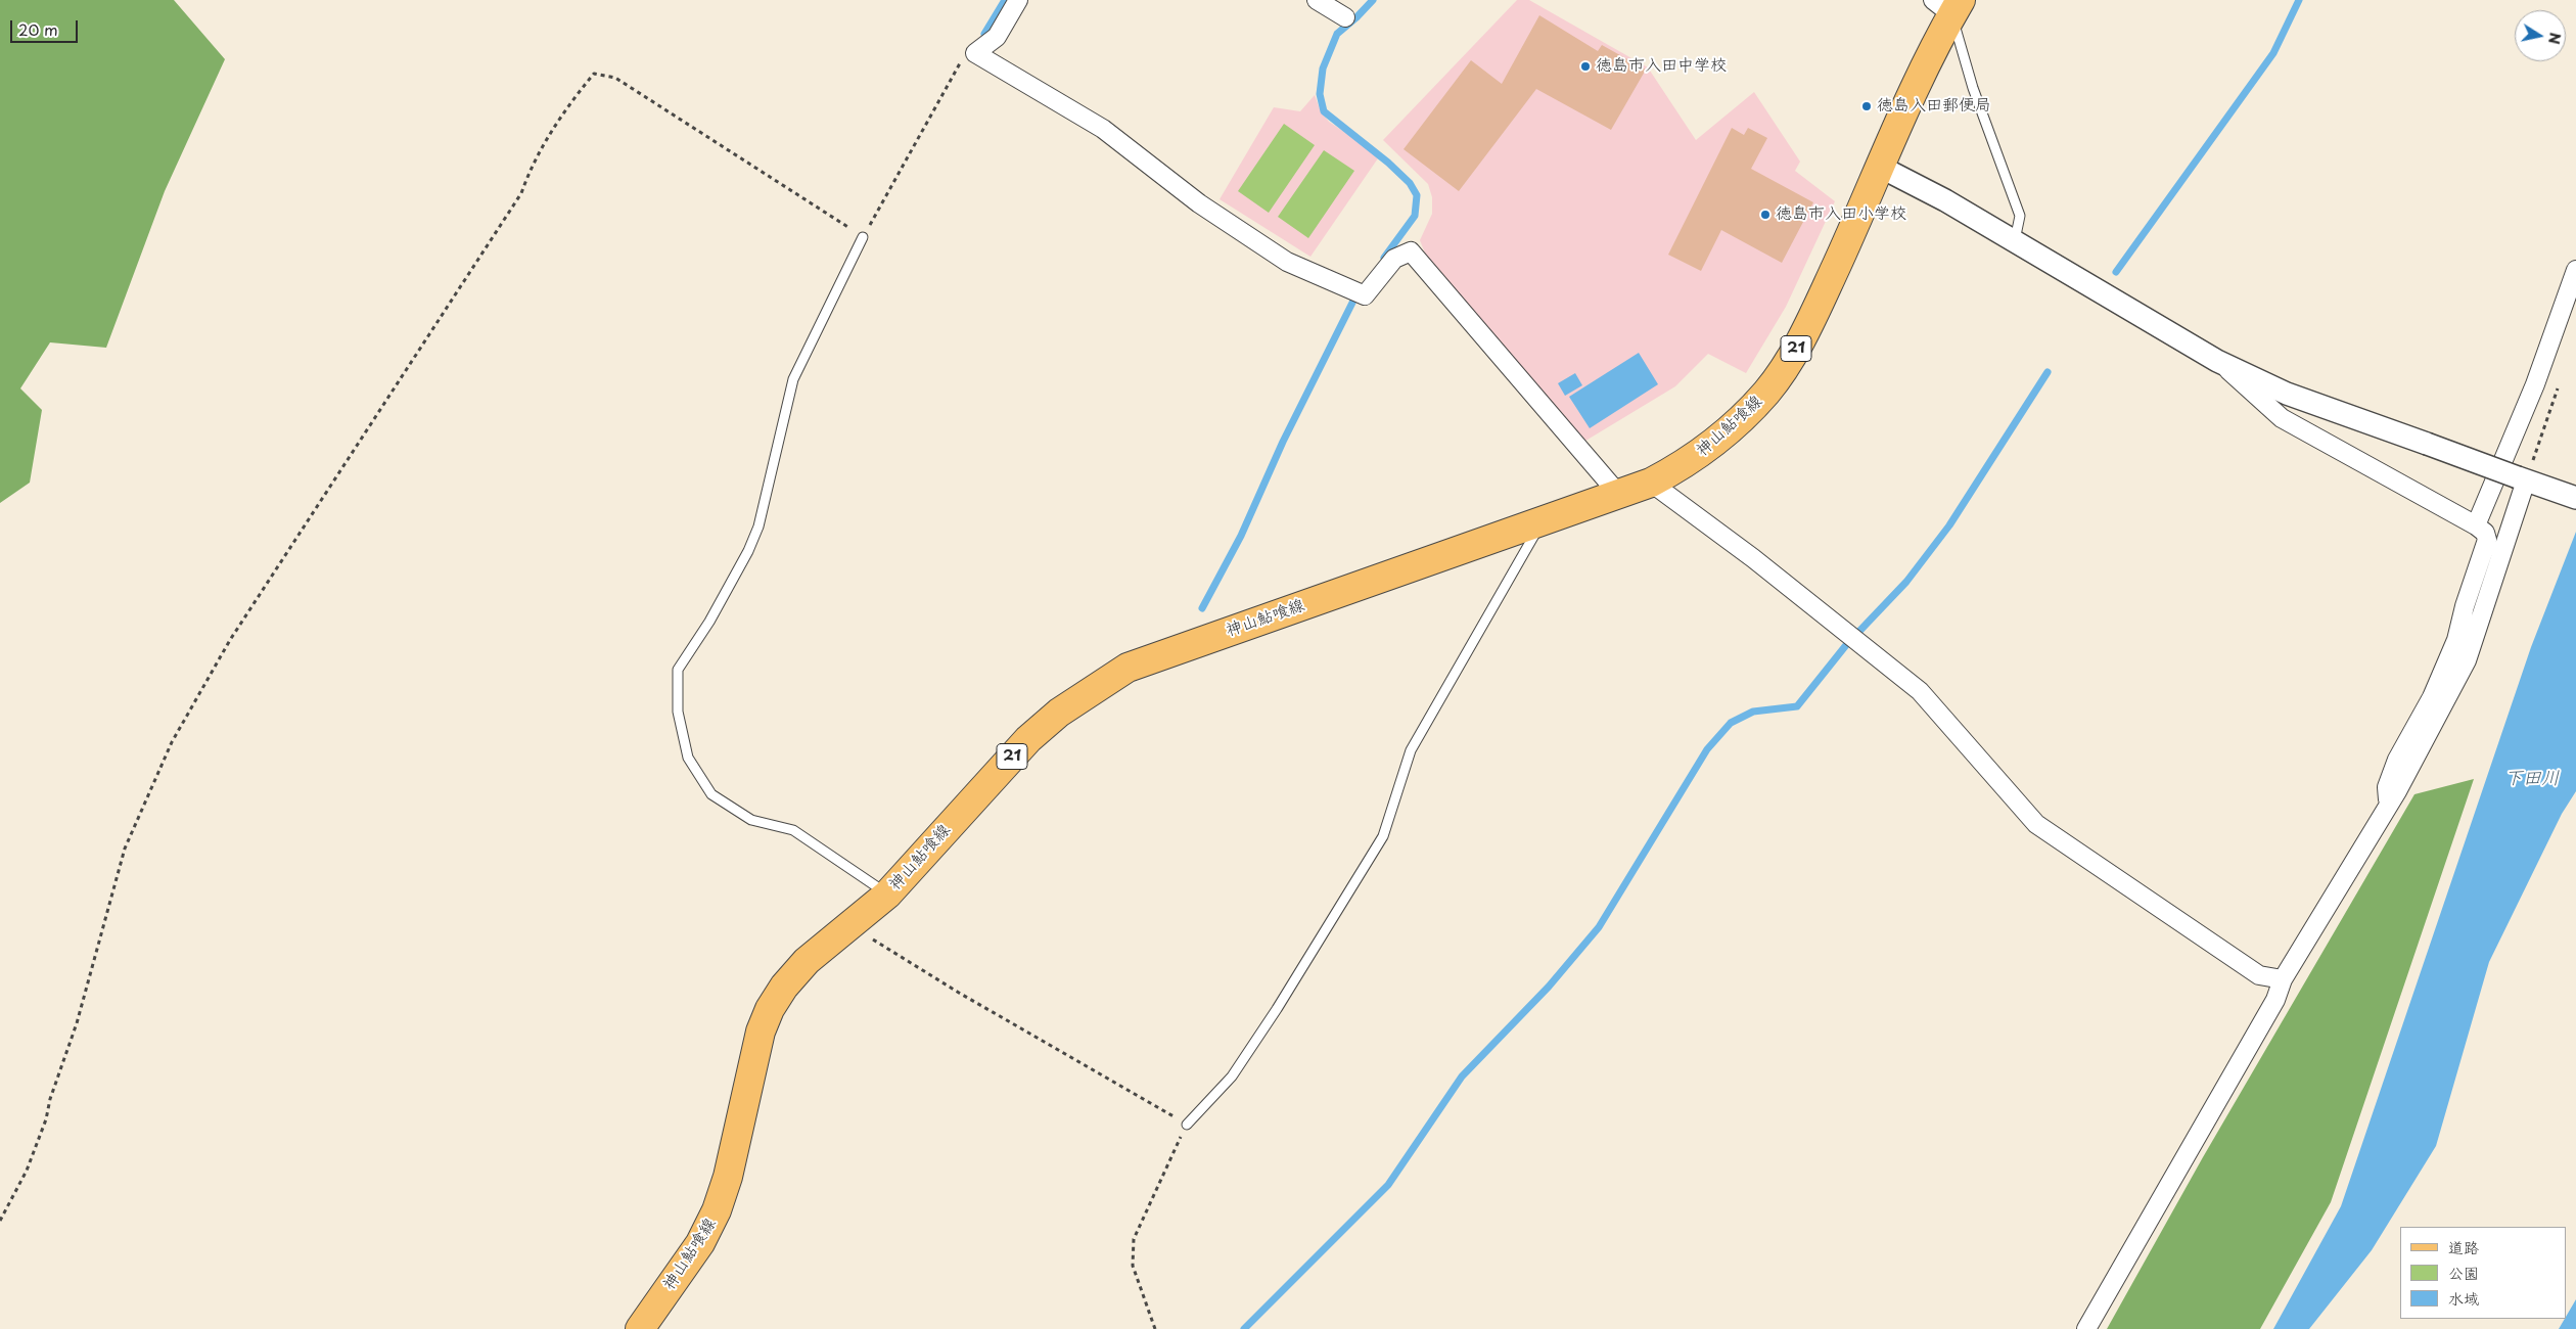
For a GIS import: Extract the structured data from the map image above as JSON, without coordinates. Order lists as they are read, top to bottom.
{
  "streets": {
    "main road": ["21", "神山鮎喰線"]
  },
  "water": ["下田川"],
  "places": ["徳島市入田中学校", "徳島入田郵便局", "徳島市入田小学校"],
  "legend": ["道路", "公園", "水域"],
  "scale_bar": "20 m",
  "north": "right"
}
